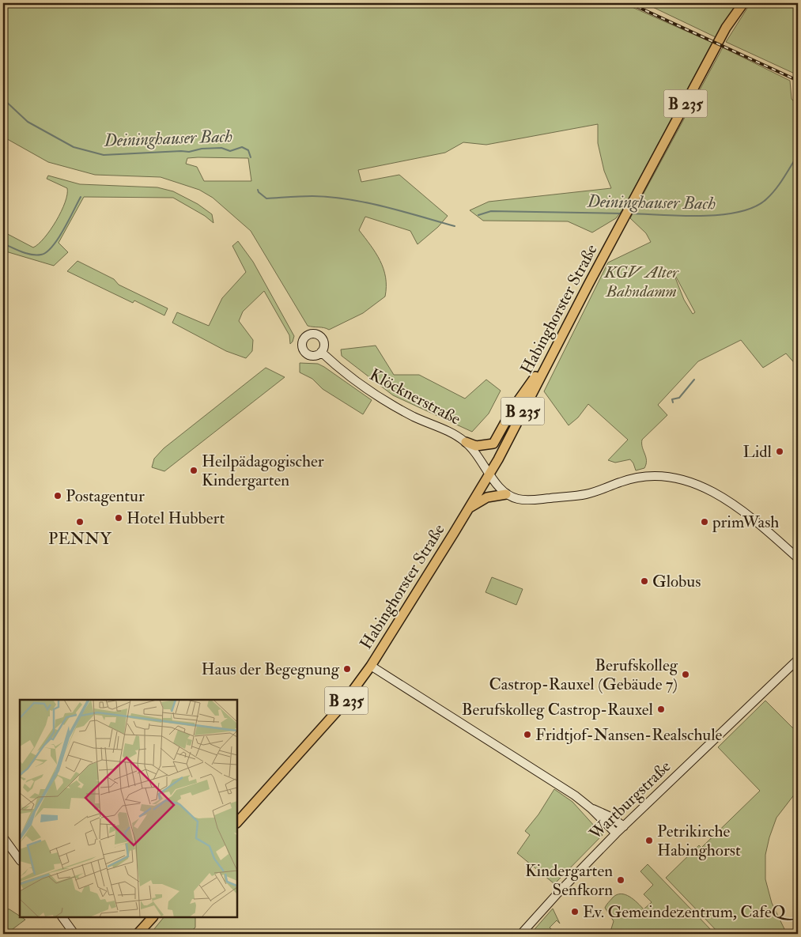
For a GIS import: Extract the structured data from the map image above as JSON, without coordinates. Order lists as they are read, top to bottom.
{
  "streets": {
    "main road": ["B 235", "Habinghorster Straße"],
    "street": ["Klöcknerstraße", "Wartburgstraße"]
  },
  "crossings": [
    ["B 235", "Habinghorster Straße"],
    ["Habinghorster Straße", "Klöcknerstraße"]
  ],
  "water": ["Deininghauser Bach"],
  "parks": ["KGV Alter Bahndamm"],
  "places": [
    "Lidl",
    "Heilpädagogischer Kindergarten",
    "Postagentur",
    "Hotel Hubbert",
    "PENNY",
    "primWash",
    "Globus",
    "Haus der Begegnung",
    "Berufskolleg Castrop-Rauxel (Gebäude 7)",
    "Berufskolleg Castrop-Rauxel",
    "Fridtjof-Nansen-Realschule",
    "Petrikirche Habinghorst",
    "Kindergarten Senfkorn",
    "Ev. Gemeindezentrum, CafeQ"
  ]
}
